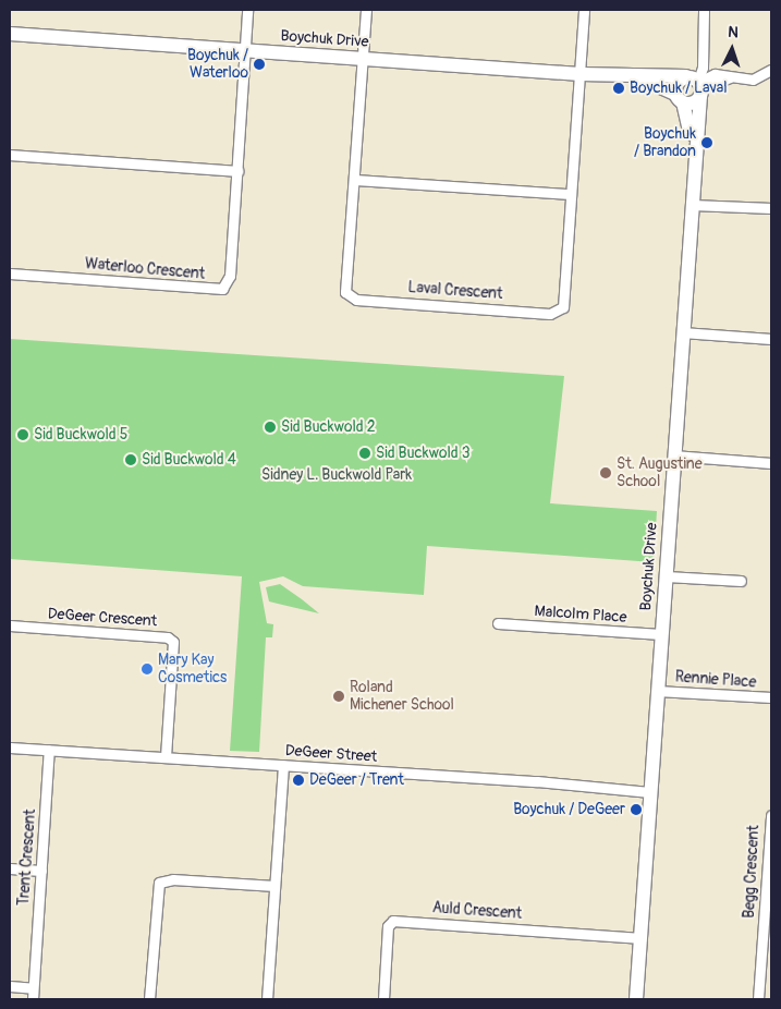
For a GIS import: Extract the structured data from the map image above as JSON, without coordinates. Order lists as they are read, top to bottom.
{
  "streets": {
    "street": [
      "Boychuk Drive",
      "Waterloo Crescent",
      "Laval Crescent",
      "Malcolm Place",
      "DeGeer Crescent",
      "Rennie Place",
      "DeGeer Street",
      "Trent Crescent",
      "Begg Crescent",
      "Auld Crescent"
    ]
  },
  "crossings": [
    ["Boychuk Drive", "Waterloo Crescent"],
    ["Boychuk Drive", "Laval Crescent"],
    ["Boychuk Drive", "Malcolm Place"],
    ["Boychuk Drive", "Rennie Place"],
    ["Boychuk Drive", "DeGeer Street"],
    ["Boychuk Drive", "Auld Crescent"],
    ["DeGeer Crescent", "DeGeer Street"],
    ["DeGeer Street", "Trent Crescent"]
  ],
  "parks": ["Sidney L. Buckwold Park"],
  "places": [
    "Boychuk / Waterloo",
    "Boychuk / Laval",
    "Boychuk / Brandon",
    "Sid Buckwold 2",
    "Sid Buckwold 5",
    "Sid Buckwold 3",
    "Sid Buckwold 4",
    "St. Augustine School",
    "Mary Kay Cosmetics",
    "Roland Michener School",
    "DeGeer / Trent",
    "Boychuk / DeGeer"
  ],
  "north": "top"
}
